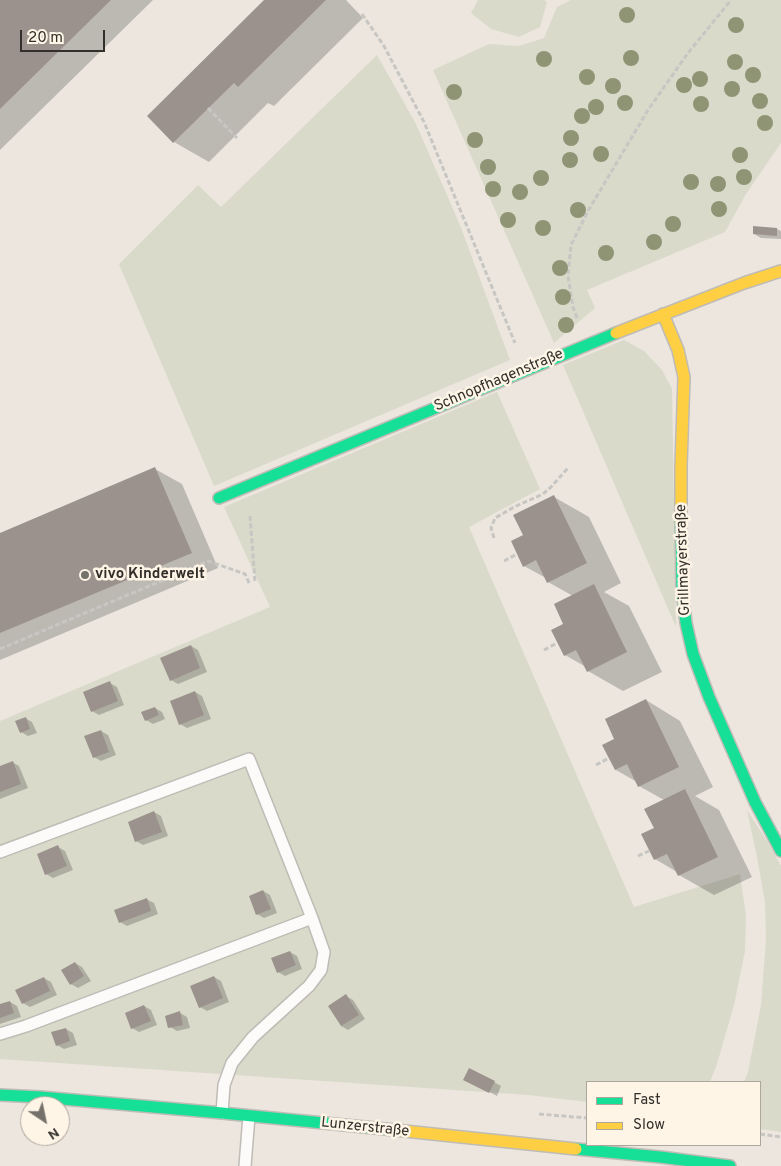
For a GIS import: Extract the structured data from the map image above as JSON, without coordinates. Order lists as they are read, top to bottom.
{
  "streets": {
    "street": ["Schnopfhagenstraße", "Grillmayerstraße", "Lunzerstraße"]
  },
  "crossings": [
    ["Schnopfhagenstraße", "Grillmayerstraße"]
  ],
  "places": ["vivo Kinderwelt"],
  "legend": ["Fast", "Slow"],
  "scale_bar": "20 m",
  "north": "bottom right"
}
